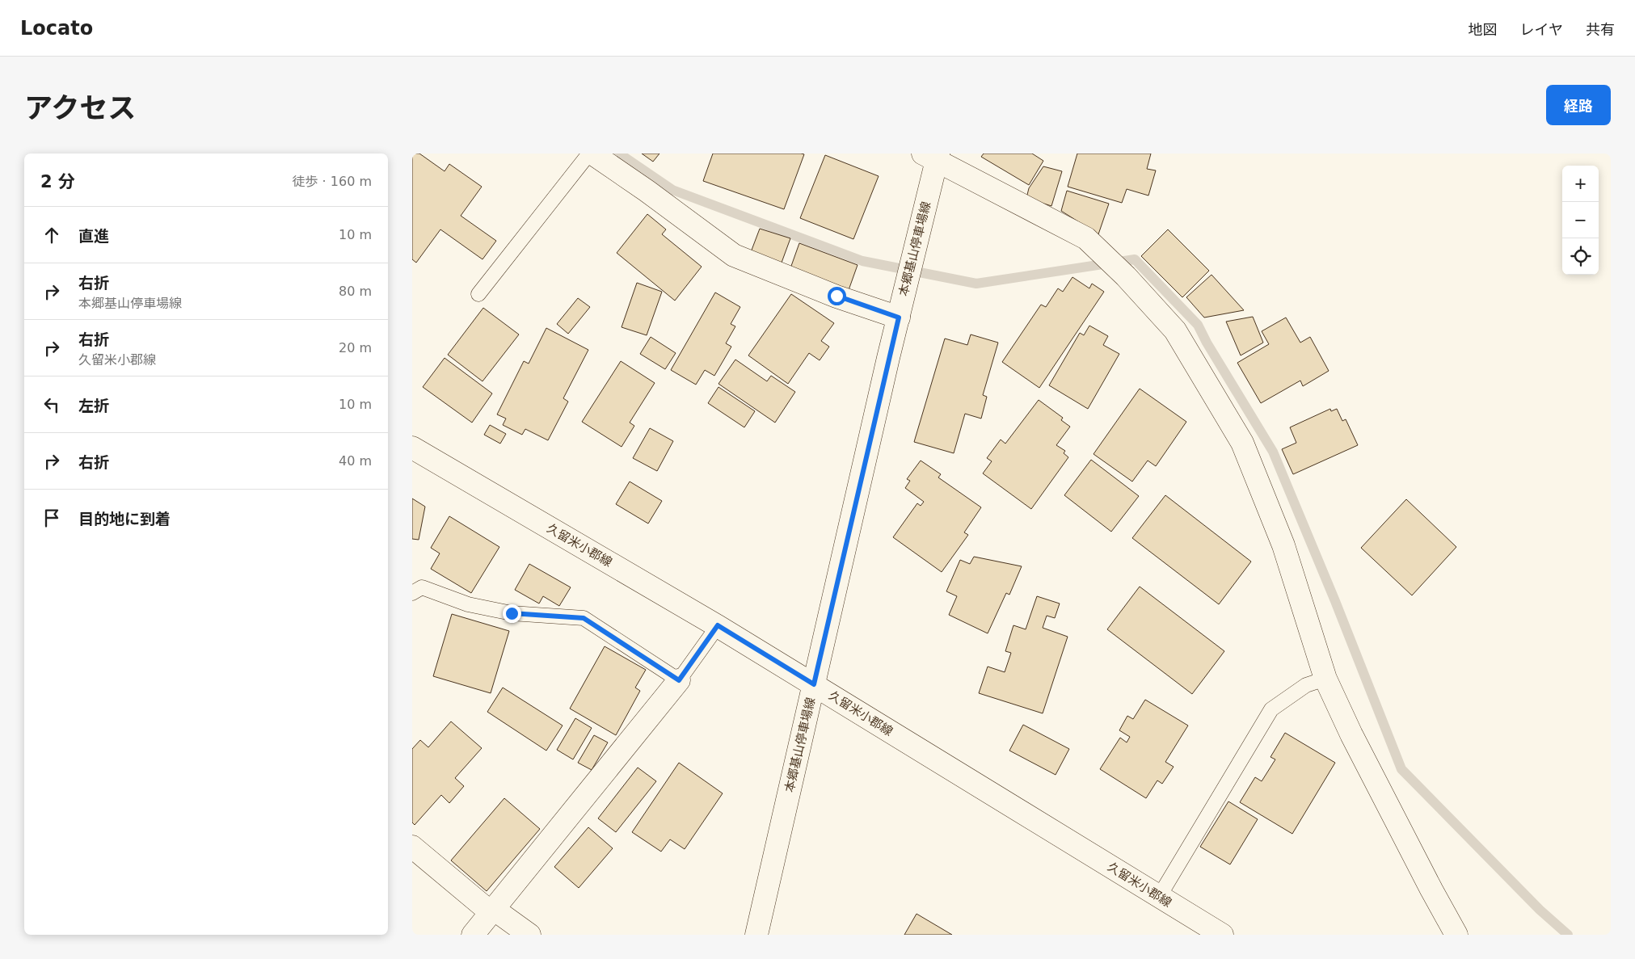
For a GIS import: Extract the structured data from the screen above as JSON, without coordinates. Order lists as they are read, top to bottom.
{
  "streets": {
    "street": ["本郷基山停車場線", "久留米小郡線"]
  },
  "crossings": [
    ["本郷基山停車場線", "久留米小郡線"]
  ],
  "page": {
    "header": "Locato",
    "nav": ["地図", "レイヤ", "共有"],
    "title": "アクセス",
    "buttons": "経路",
    "heading": ["2 分", "徒歩 · 160 m"],
    "map_buttons": ["+", "−"],
    "list": [
      ["直進", "10 m"],
      ["右折", "本郷基山停車場線", "80 m"],
      ["右折", "久留米小郡線", "20 m"],
      ["左折", "10 m"],
      ["右折", "40 m"],
      "目的地に到着"
    ]
  }
}
